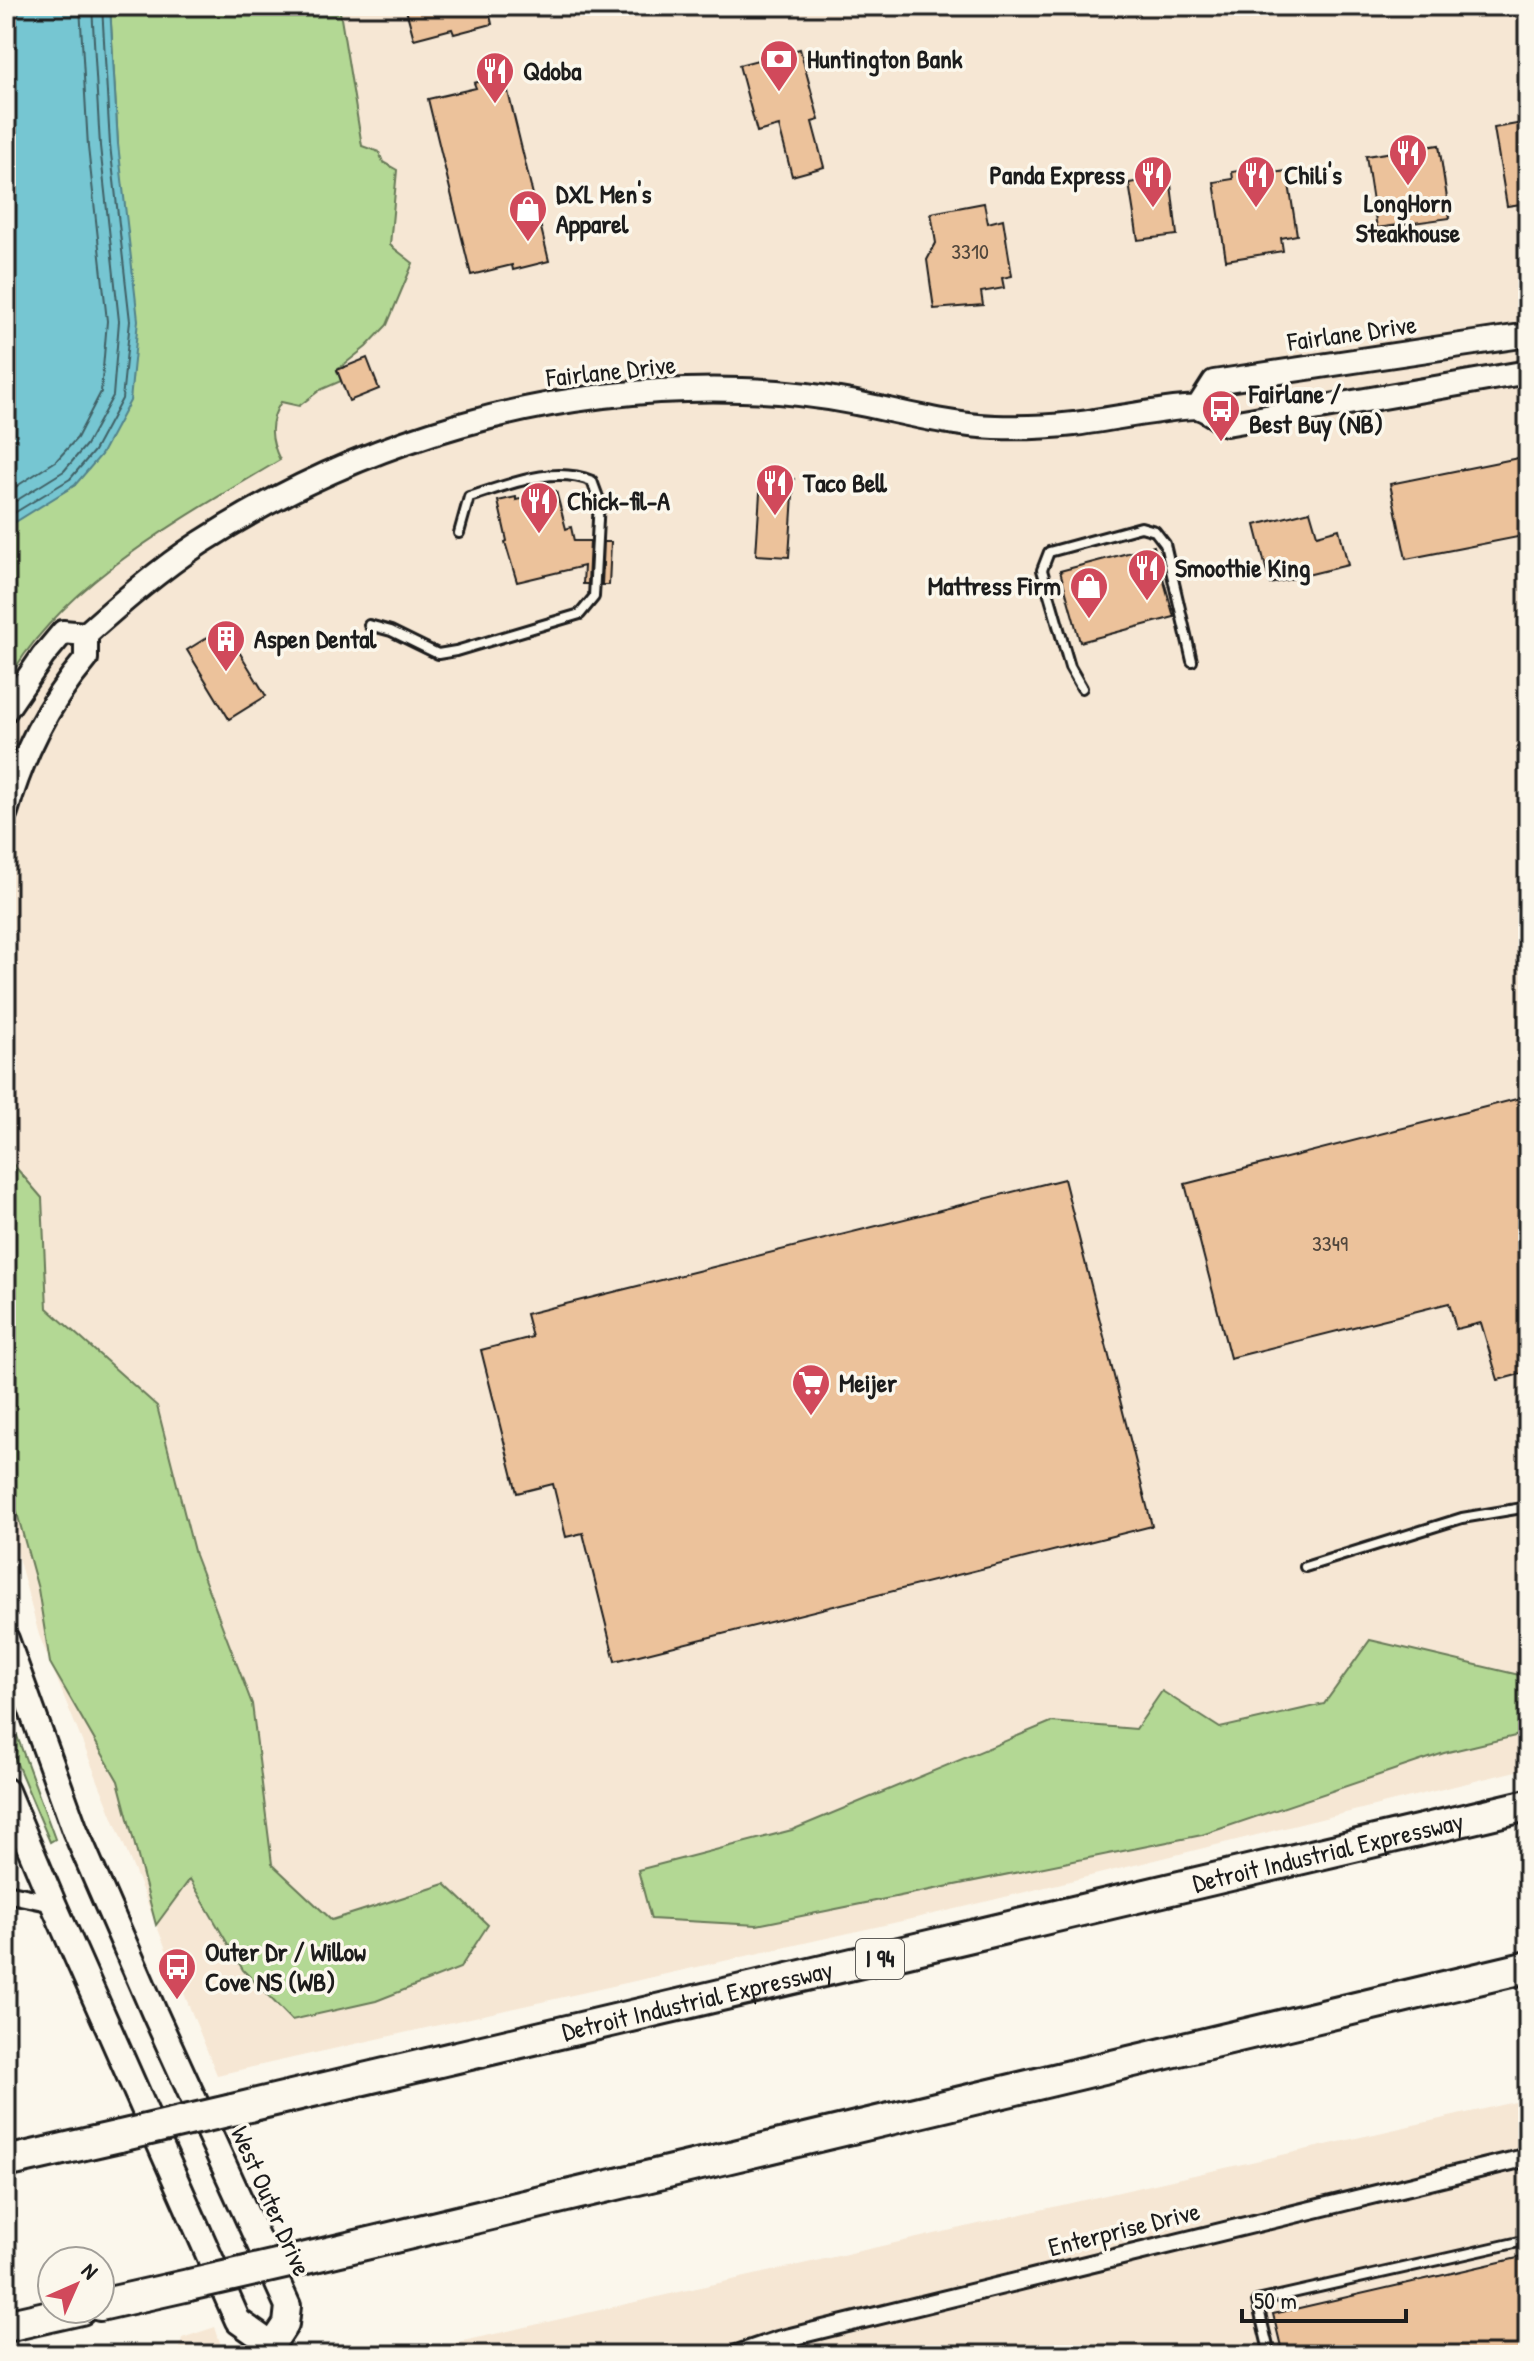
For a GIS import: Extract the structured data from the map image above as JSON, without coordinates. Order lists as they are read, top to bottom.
{
  "streets": {
    "highway": ["Detroit Industrial Expressway", "I 94"],
    "main road": ["West Outer Drive"],
    "street": ["Fairlane Drive", "Enterprise Drive"]
  },
  "places": {
    "bank": ["Huntington Bank"],
    "restaurant": [
      "Qdoba",
      "LongHorn Steakhouse",
      "Panda Express",
      "Chili's",
      "Taco Bell",
      "Chick-fil-A",
      "Smoothie King"
    ],
    "shop": ["DXL Men's Apparel", "Mattress Firm"],
    "bus stop": ["Fairlane / Best Buy (NB)", "Outer Dr / Willow Cove NS (WB)"],
    "building": ["Aspen Dental"],
    "supermarket": ["Meijer"]
  },
  "house_numbers": ["3310", "3349"],
  "scale_bar": "50 m",
  "north": "top right"
}
